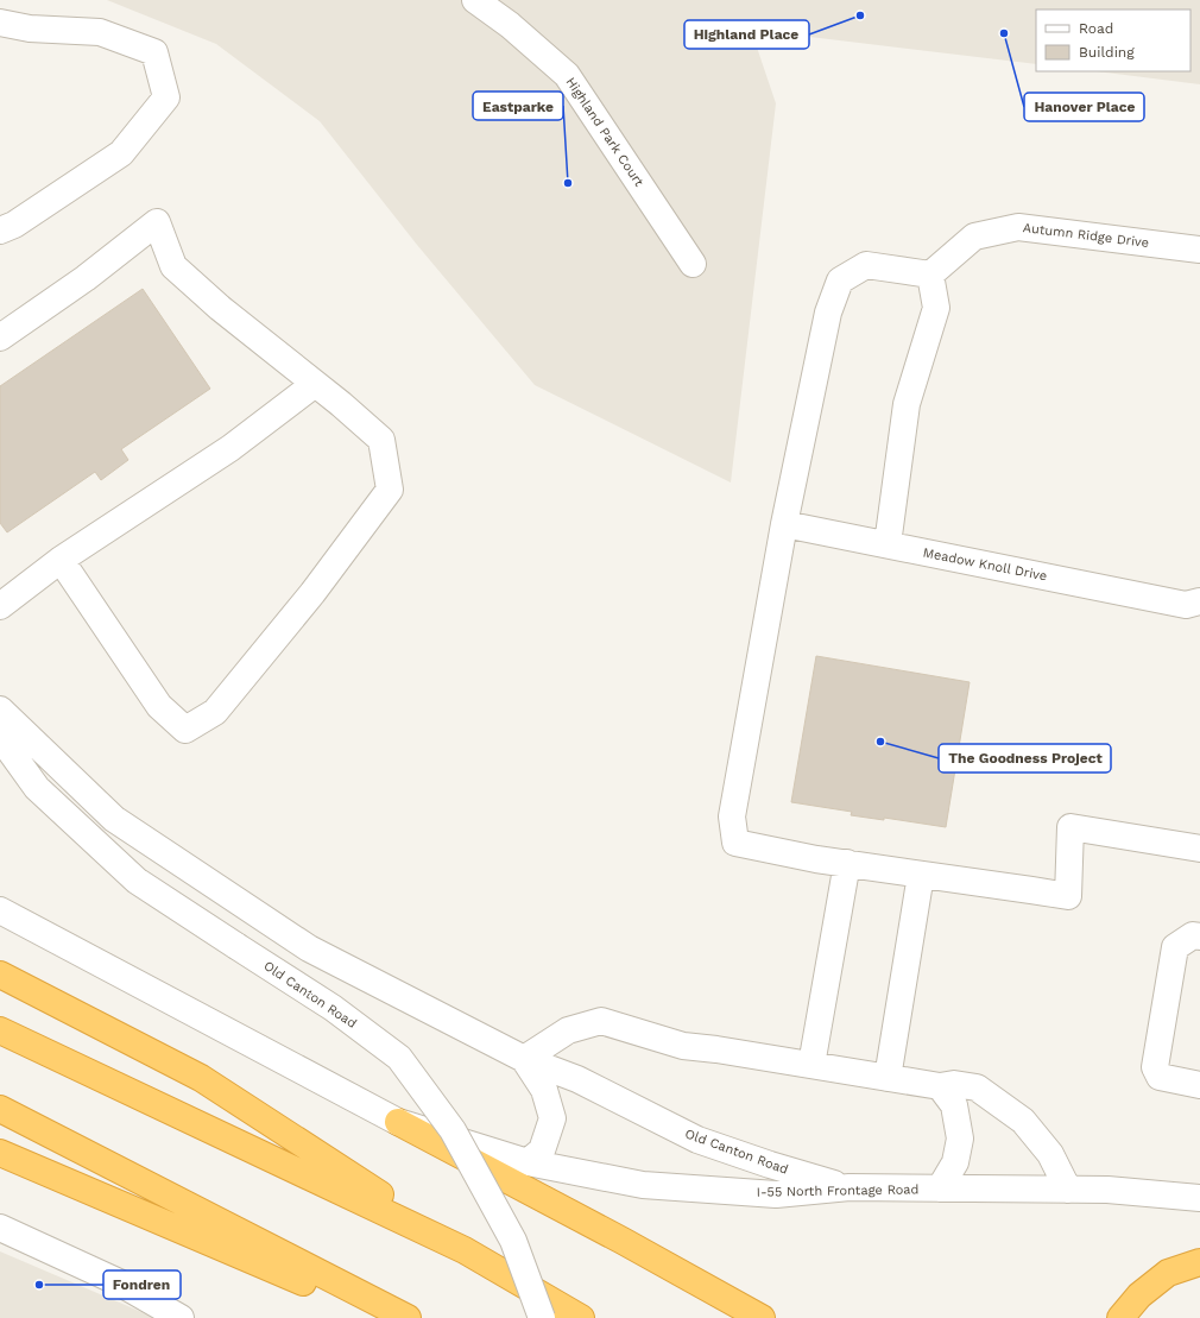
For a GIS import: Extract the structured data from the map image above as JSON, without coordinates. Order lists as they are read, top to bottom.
{
  "streets": {
    "street": [
      "Highland Park Court",
      "Autumn Ridge Drive",
      "Meadow Knoll Drive",
      "Old Canton Road",
      "I-55 North Frontage Road"
    ]
  },
  "crossings": [
    ["Old Canton Road", "I-55 North Frontage Road"]
  ],
  "places": [
    "Highland Place",
    "Hanover Place",
    "Eastparke",
    "The Goodness Project",
    "Fondren"
  ],
  "legend": ["Road", "Building"]
}
